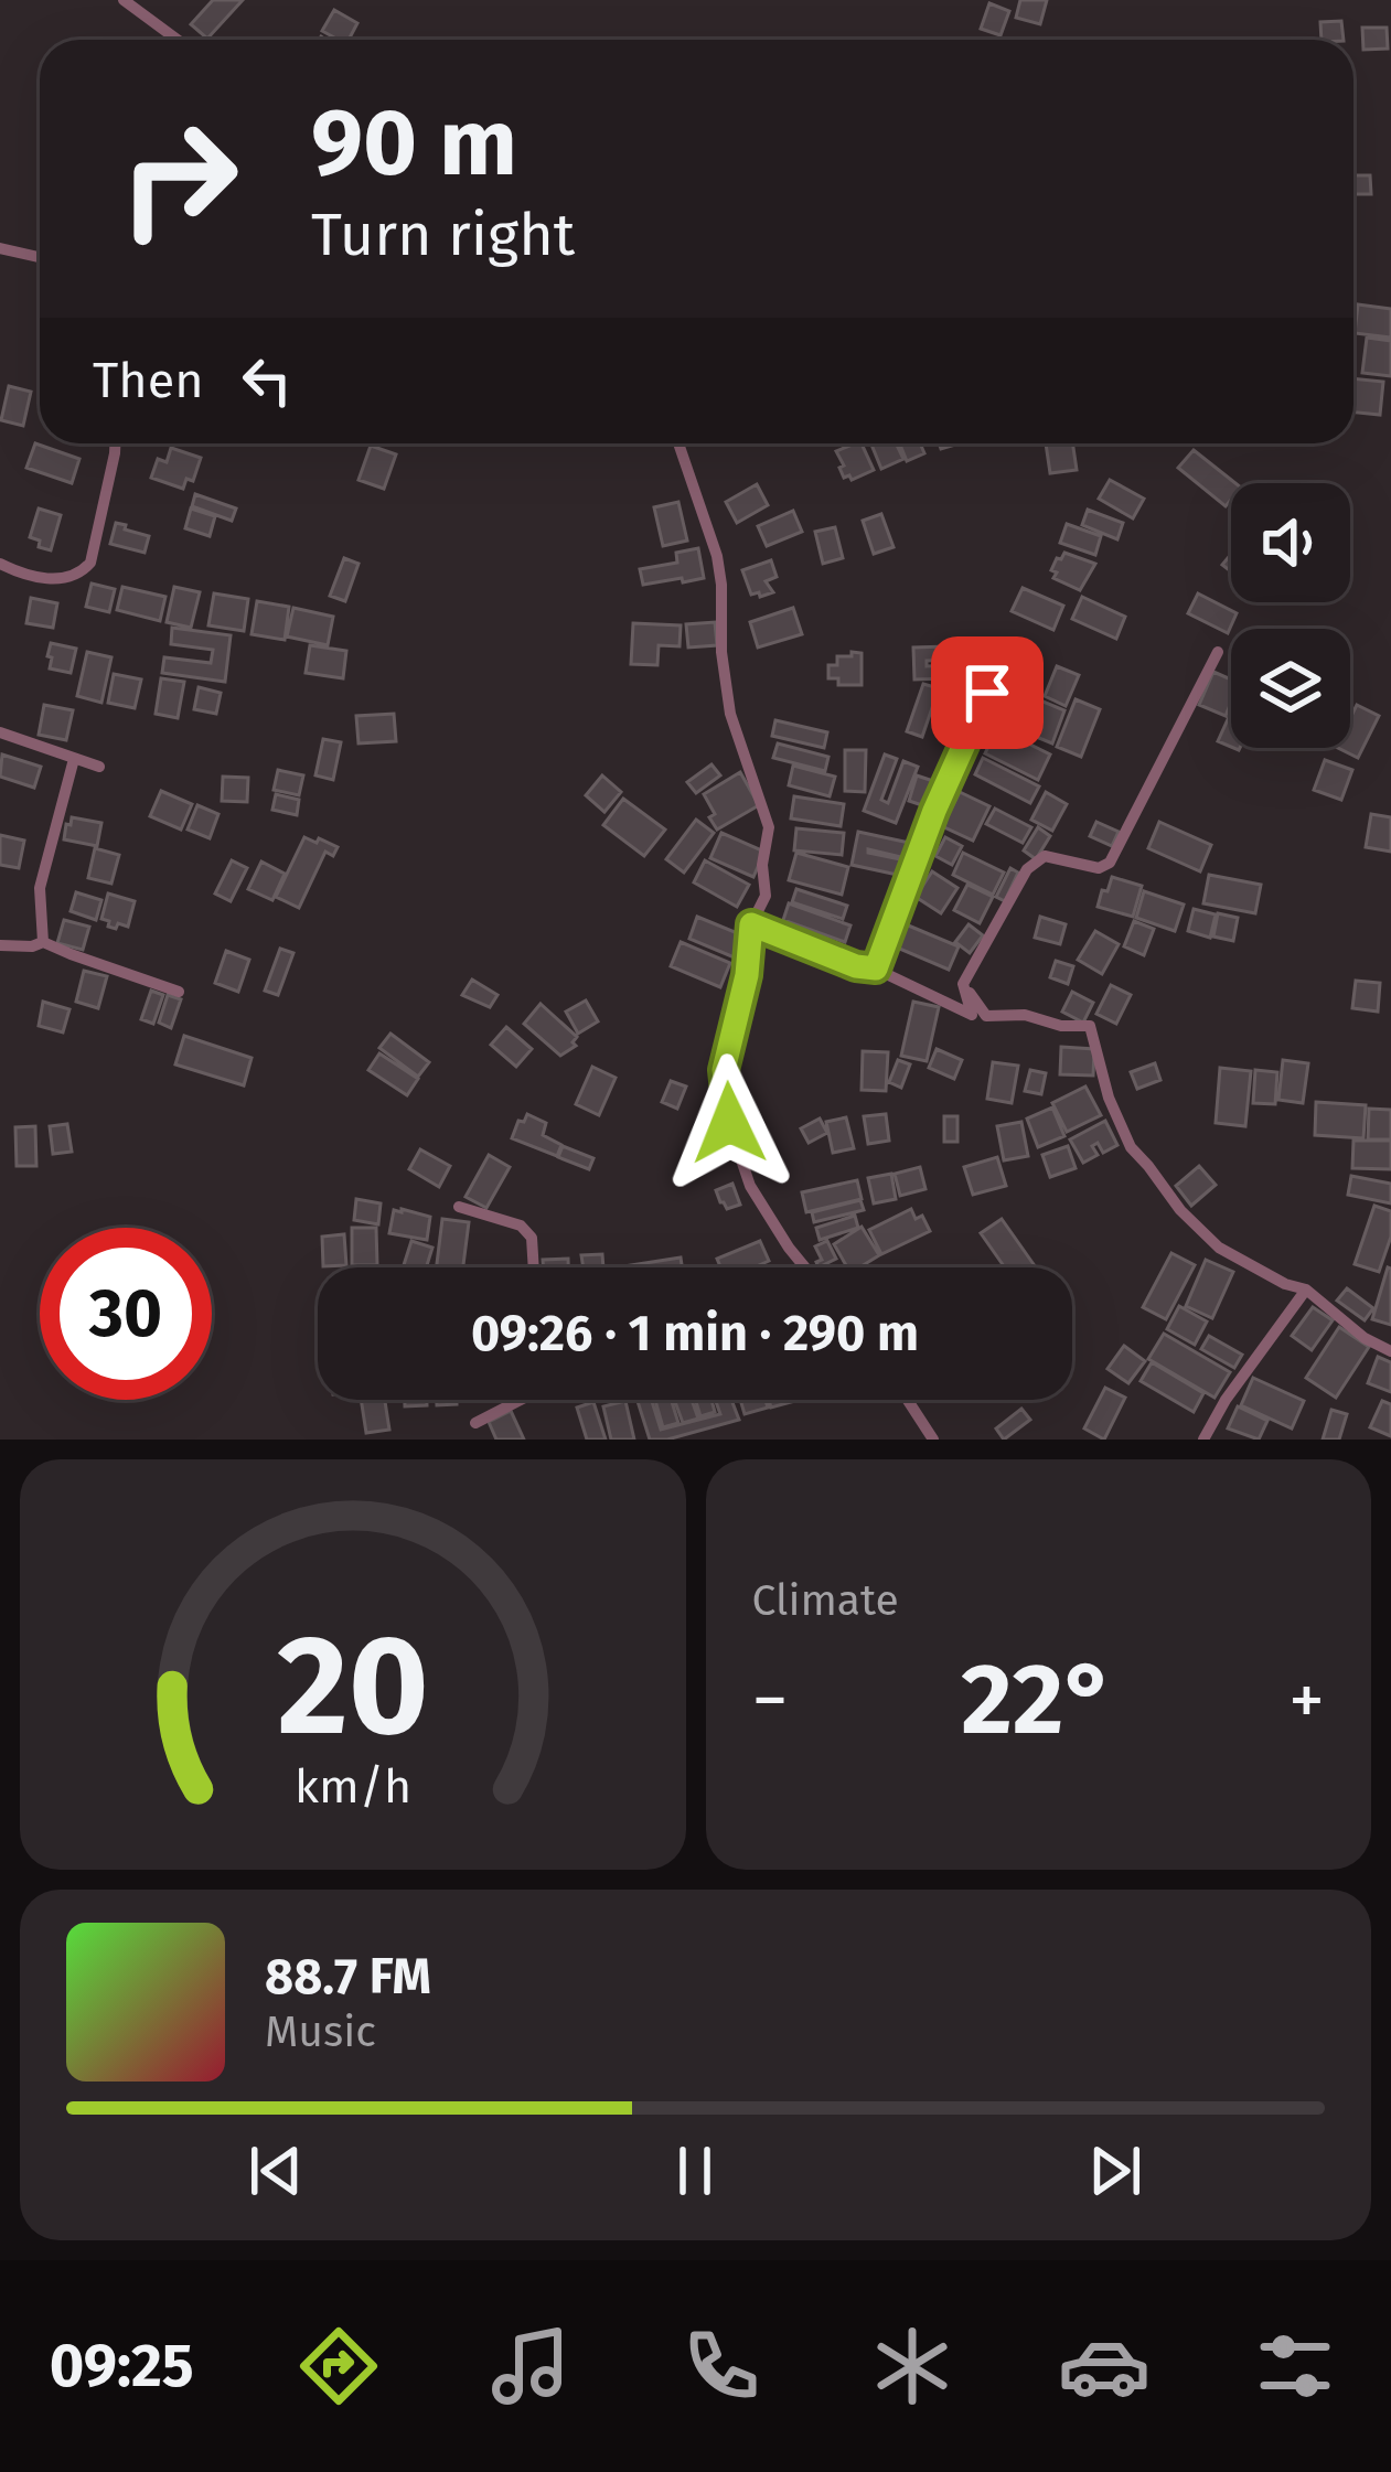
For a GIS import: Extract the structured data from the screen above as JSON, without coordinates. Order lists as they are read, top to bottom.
{
  "page": {
    "turn": ["90 m", "Turn right"],
    "then": "Then",
    "limit": "30",
    "trip": "09:26 · 1 min · 290 m",
    "tile": "Climate",
    "heat": ["−", "22°", "+"],
    "song": ["88.7 FM", "Music"],
    "tabs": "09:25",
    "gauge": ["20", "km/h"]
  }
}
